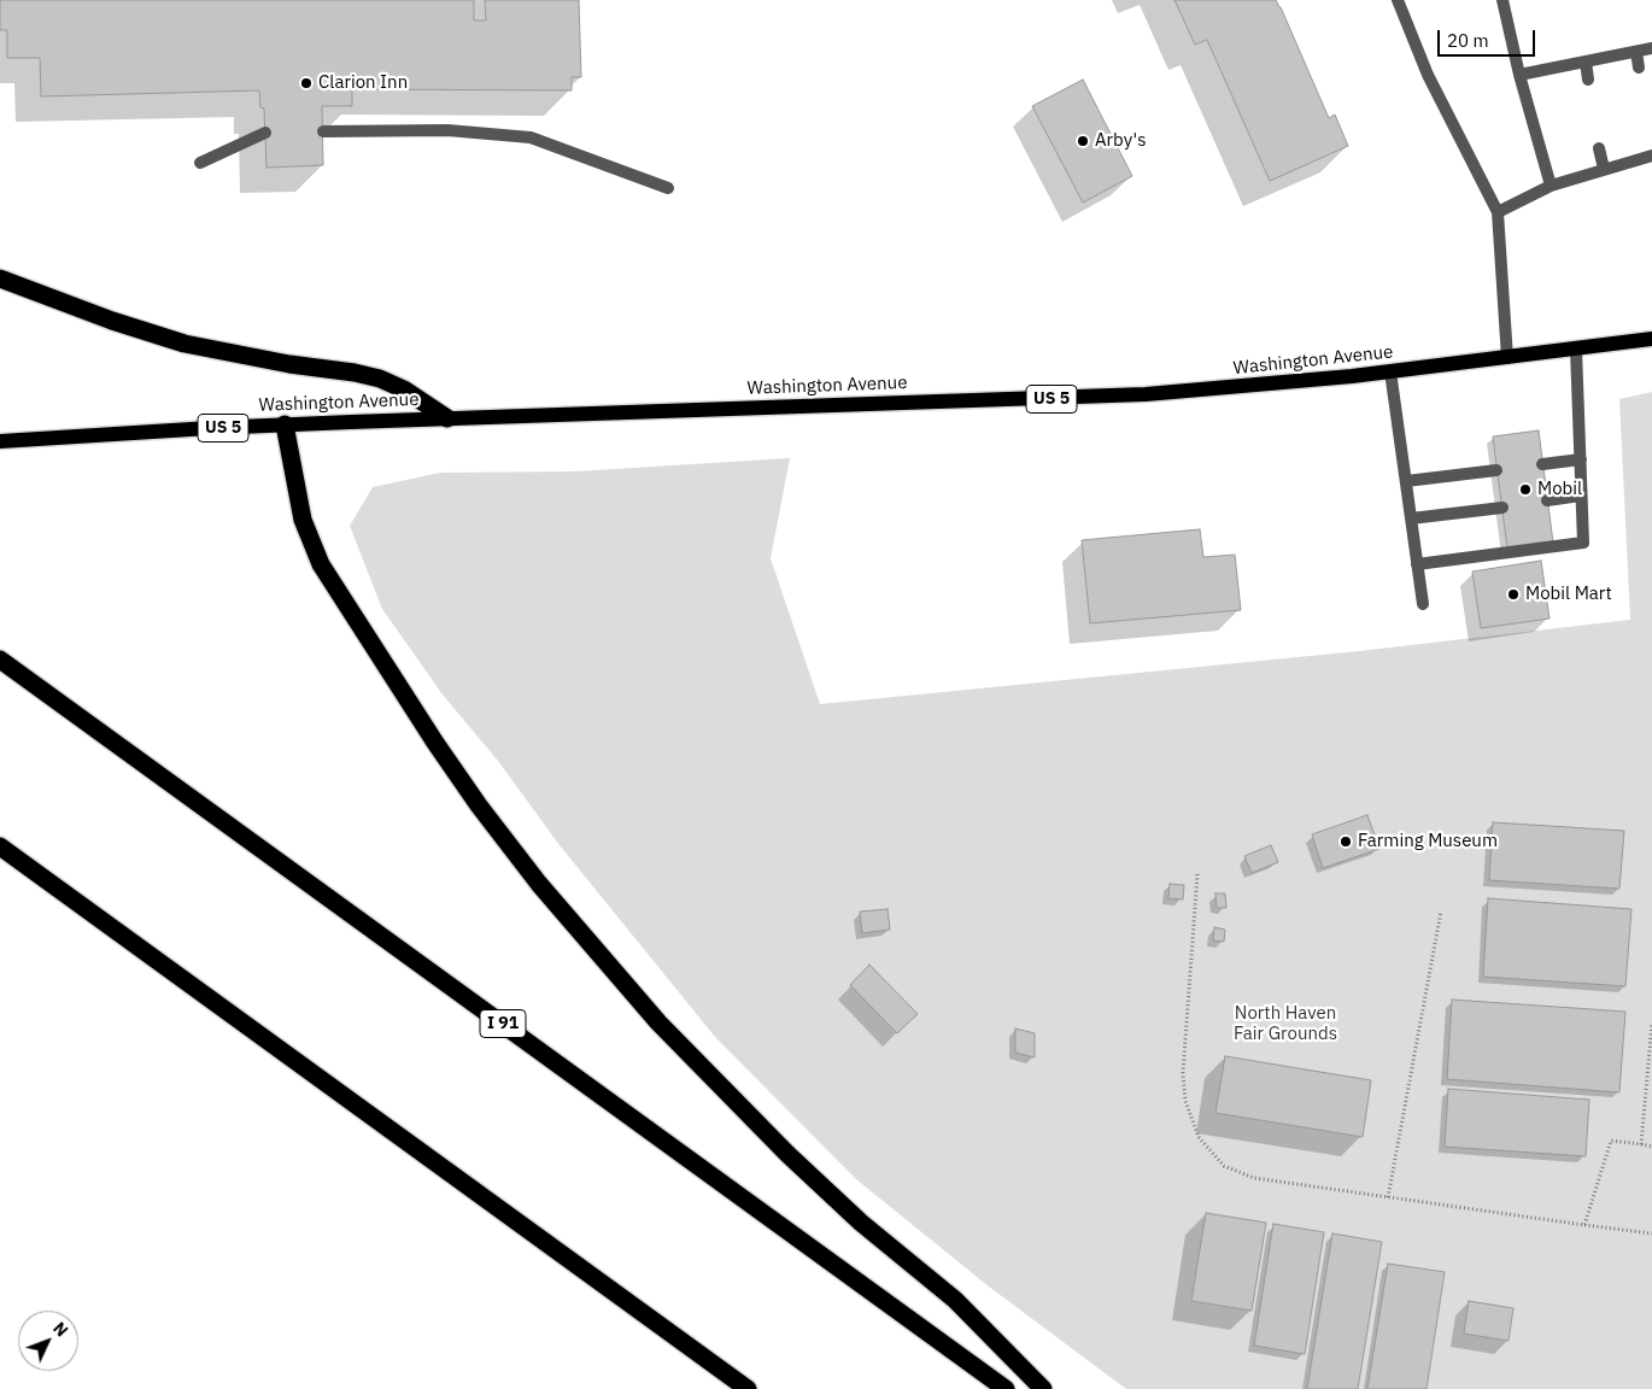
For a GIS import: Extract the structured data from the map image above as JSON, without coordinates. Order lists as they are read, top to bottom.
{
  "streets": {
    "highway": ["I 91"],
    "main road": ["Washington Avenue", "US 5"]
  },
  "parks": ["North Haven Fair Grounds"],
  "places": [
    "Clarion Inn",
    "Arby's",
    "Mobil",
    "Mobil Mart",
    "Farming Museum"
  ],
  "scale_bar": "20 m",
  "north": "top right"
}
